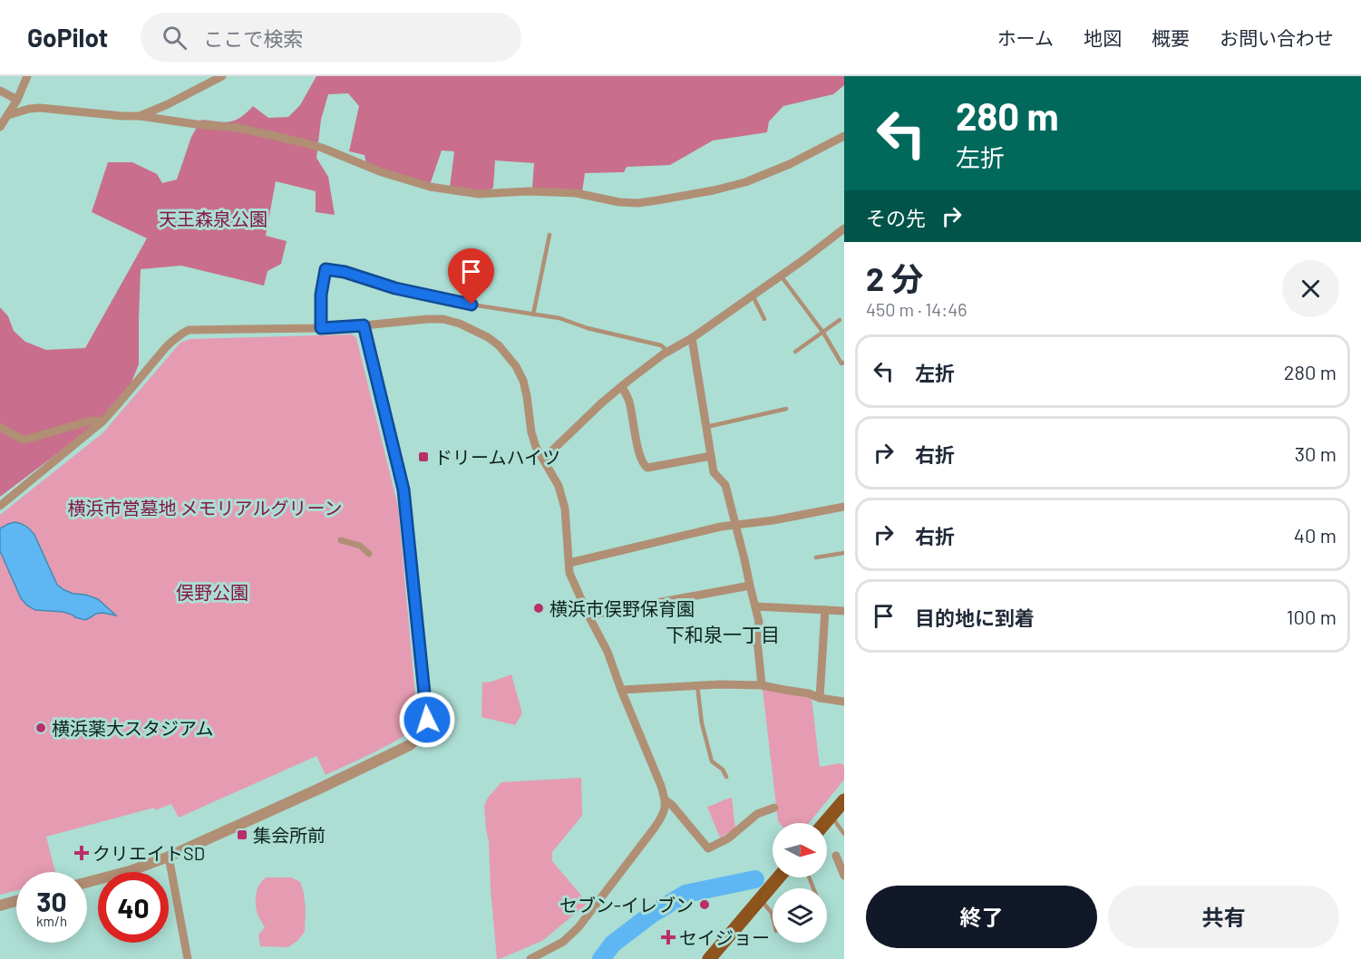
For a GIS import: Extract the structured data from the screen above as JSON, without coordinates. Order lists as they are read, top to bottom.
{
  "districts": ["下和泉一丁目"],
  "parks": ["天王森泉公園", "横浜市営墓地 メモリアルグリーン", "俣野公園"],
  "places": {
    "transit": ["ドリームハイツ", "集会所前"],
    "other": ["横浜市俣野保育園", "横浜薬大スタジアム", "セブン-イレブン"],
    "health": ["クリエイトSD", "セイジョー"]
  },
  "north": "right",
  "page": {
    "header": "GoPilot",
    "search": "ここで検索",
    "nav": [
      "ホーム",
      "地図",
      "概要",
      "お問い合わせ"
    ],
    "turn": ["280 m", "左折"],
    "then": "その先",
    "heading": ["2 分", "450 m · 14:46"],
    "list": [
      {
        "name": "左折",
        "value": "280 m"
      },
      {
        "name": "右折",
        "value": "30 m"
      },
      {
        "name": "右折",
        "value": "40 m"
      },
      {
        "name": "目的地に到着",
        "value": "100 m"
      }
    ],
    "speed": "30 km/h",
    "limit": "40",
    "buttons": ["終了", "共有"]
  }
}
